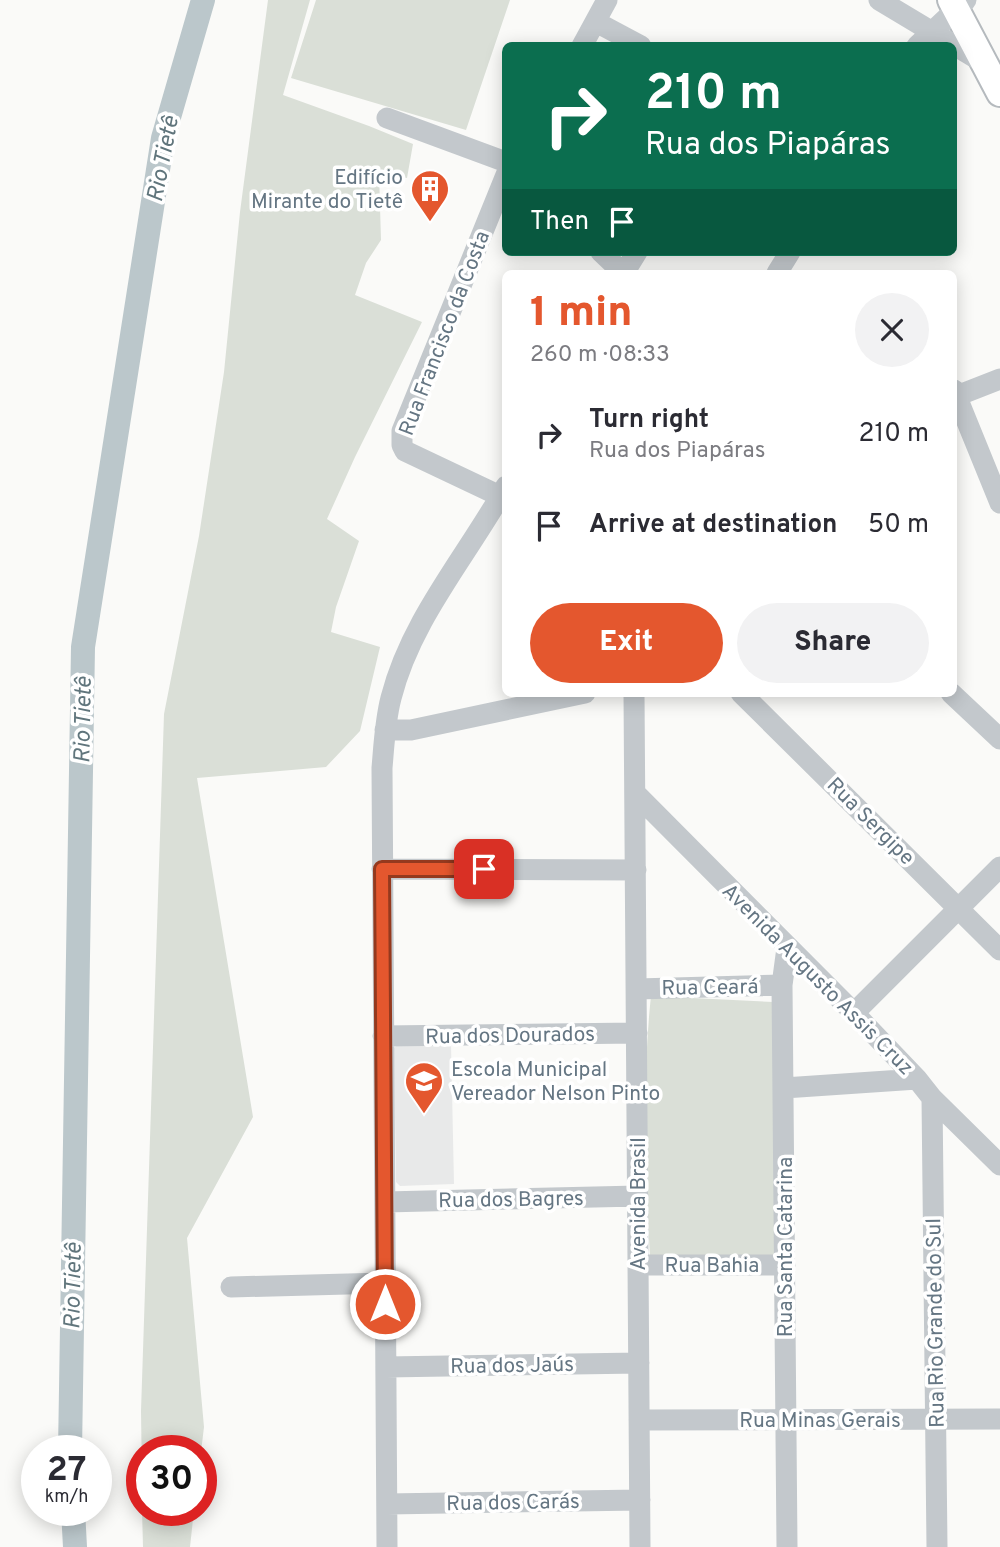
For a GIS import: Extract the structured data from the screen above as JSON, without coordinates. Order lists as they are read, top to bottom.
{
  "streets": {
    "street": [
      "Rua Francisco da Costa",
      "Rua Sergipe",
      "Avenida Augusto Assis Cruz",
      "Rua Ceará",
      "Rua dos Dourados",
      "Rua dos Bagres",
      "Avenida Brasil",
      "Rua Santa Catarina",
      "Rua Bahia",
      "Rua Rio Grande do Sul",
      "Rua dos Jaús",
      "Rua Minas Gerais",
      "Rua dos Carás"
    ]
  },
  "crossings": [
    ["Avenida Augusto Assis Cruz", "Avenida Brasil"],
    ["Avenida Augusto Assis Cruz", "Rua Santa Catarina"],
    ["Avenida Augusto Assis Cruz", "Rua Rio Grande do Sul"],
    ["Rua Ceará", "Avenida Brasil"],
    ["Rua Ceará", "Rua Santa Catarina"],
    ["Rua dos Dourados", "Avenida Brasil"],
    ["Rua dos Bagres", "Avenida Brasil"],
    ["Avenida Brasil", "Rua Bahia"],
    ["Avenida Brasil", "Rua dos Jaús"],
    ["Avenida Brasil", "Rua Minas Gerais"],
    ["Avenida Brasil", "Rua dos Carás"],
    ["Rua Santa Catarina", "Rua Bahia"],
    ["Rua Santa Catarina", "Rua Minas Gerais"],
    ["Rua Rio Grande do Sul", "Rua Minas Gerais"]
  ],
  "water": ["Rio Tietê"],
  "places": {
    "building": ["Edifício Mirante do Tietê"],
    "school or university": ["Escola Municipal Vereador Nelson Pinto"]
  },
  "page": {
    "turn": ["210 m", "Rua dos Piapáras"],
    "then": "Then",
    "heading": ["1 min", "260 m · 08:33"],
    "list": [
      {
        "name": "Turn right",
        "note": "Rua dos Piapáras",
        "value": "210 m"
      },
      {
        "name": "Arrive at destination",
        "value": "50 m"
      }
    ],
    "buttons": ["Exit", "Share"],
    "speed": "27 km/h",
    "limit": "30"
  }
}
